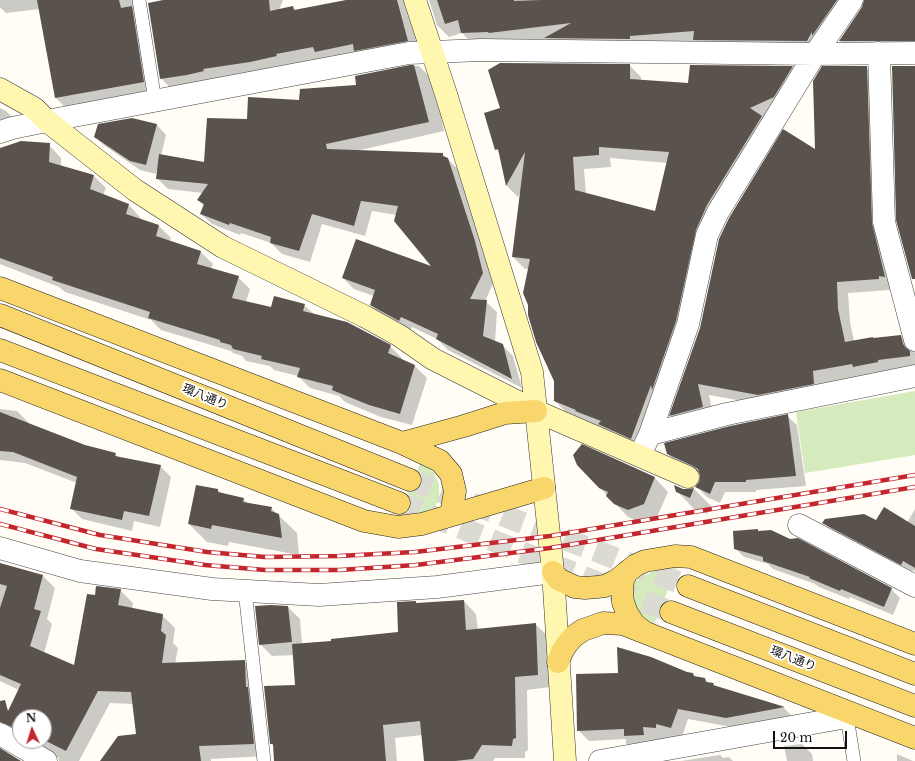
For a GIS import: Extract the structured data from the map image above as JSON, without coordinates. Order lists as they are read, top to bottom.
{
  "streets": {
    "main road": ["環八通り"]
  },
  "scale_bar": "20 m",
  "north": "top"
}
